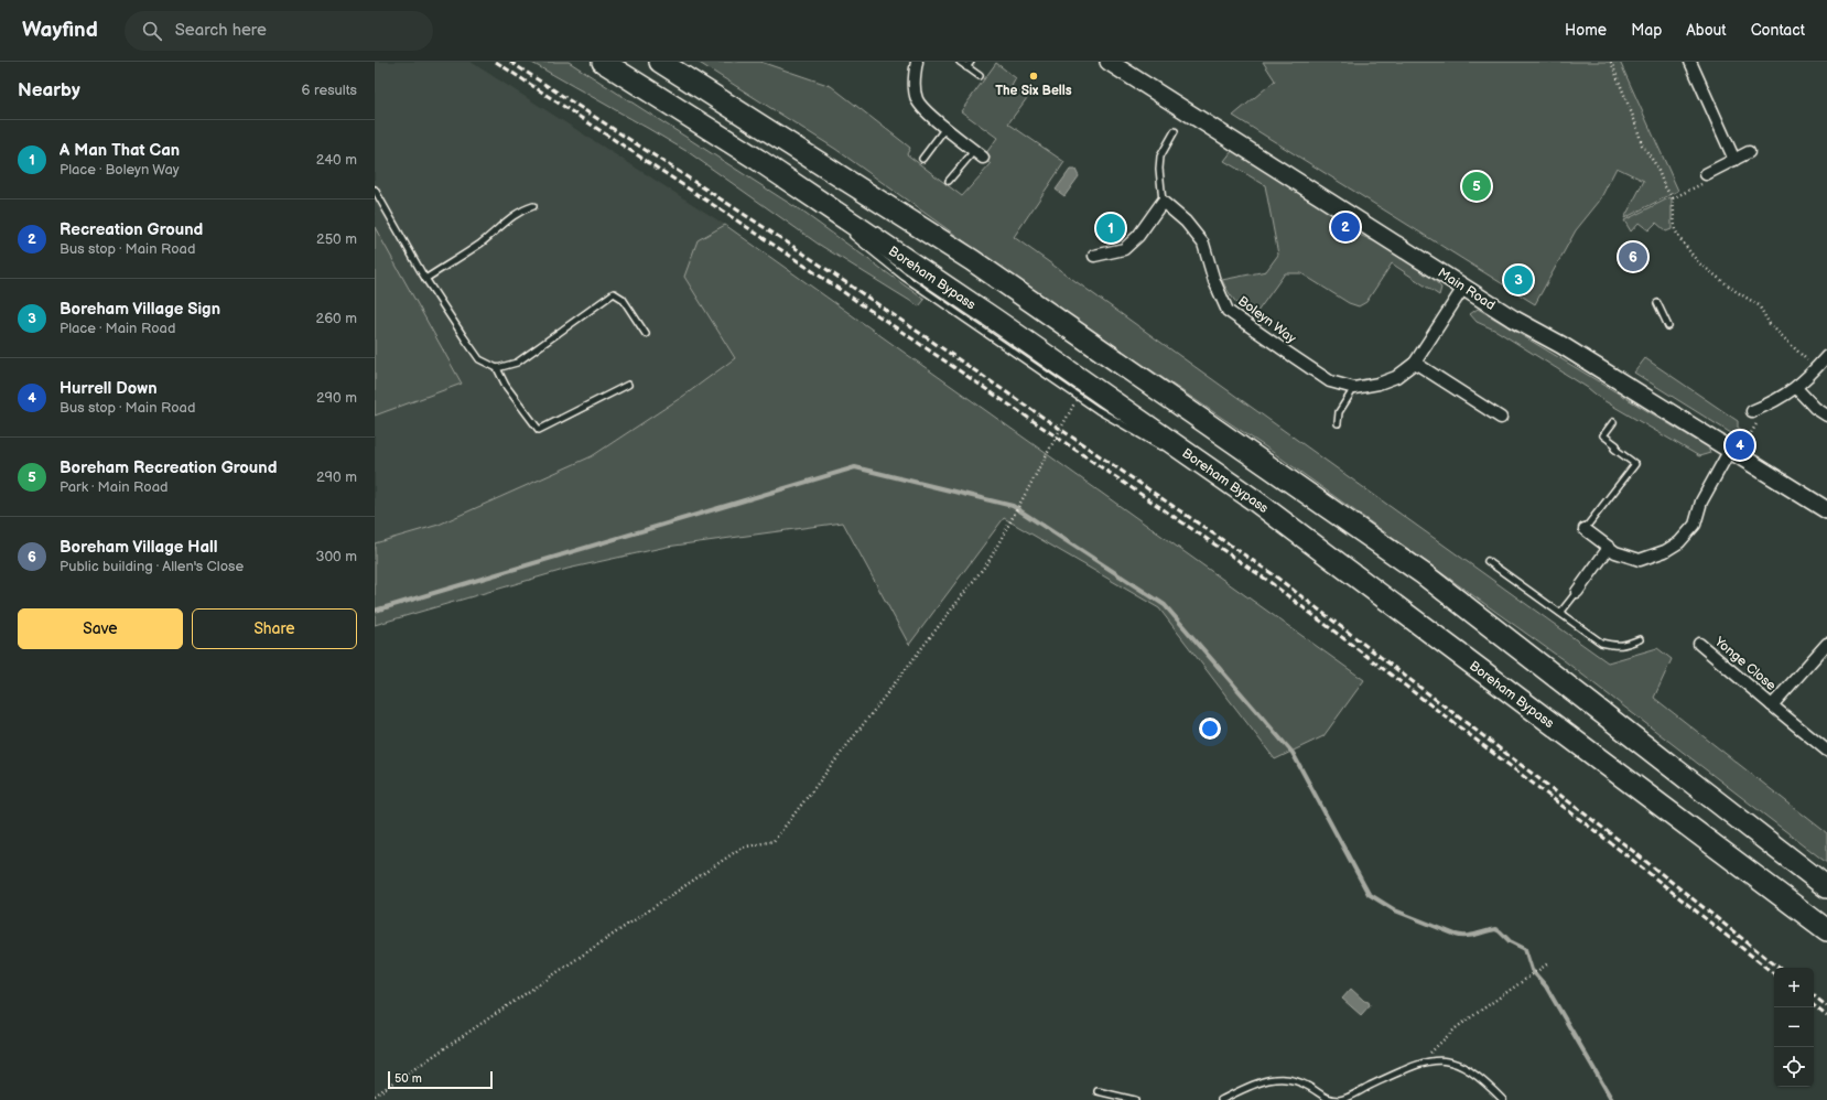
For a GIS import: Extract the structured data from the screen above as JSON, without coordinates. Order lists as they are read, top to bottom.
{
  "streets": {
    "highway": ["Boreham Bypass"],
    "main road": ["Main Road"],
    "street": ["Boleyn Way", "Yonge Close"]
  },
  "crossings": [
    ["Main Road", "Boleyn Way"]
  ],
  "places": ["The Six Bells"],
  "scale_bar": "50 m",
  "page": {
    "header": "Wayfind",
    "search": "Search here",
    "nav": [
      "Home",
      "Map",
      "About",
      "Contact"
    ],
    "heading": ["Nearby", "6 results"],
    "list": [
      {
        "mark": "1",
        "name": "A Man That Can",
        "note": "Place · Boleyn Way",
        "value": "240 m"
      },
      {
        "mark": "2",
        "name": "Recreation Ground",
        "note": "Bus stop · Main Road",
        "value": "250 m"
      },
      {
        "mark": "3",
        "name": "Boreham Village Sign",
        "note": "Place · Main Road",
        "value": "260 m"
      },
      {
        "mark": "4",
        "name": "Hurrell Down",
        "note": "Bus stop · Main Road",
        "value": "290 m"
      },
      {
        "mark": "5",
        "name": "Boreham Recreation Ground",
        "note": "Park · Main Road",
        "value": "290 m"
      },
      {
        "mark": "6",
        "name": "Boreham Village Hall",
        "note": "Public building · Allen's Close",
        "value": "300 m"
      }
    ],
    "pins": [
      "5",
      "2",
      "1",
      "6",
      "3",
      "4"
    ],
    "buttons": ["Save", "Share"],
    "map_buttons": ["+", "−"],
    "scale": "50 m"
  }
}
